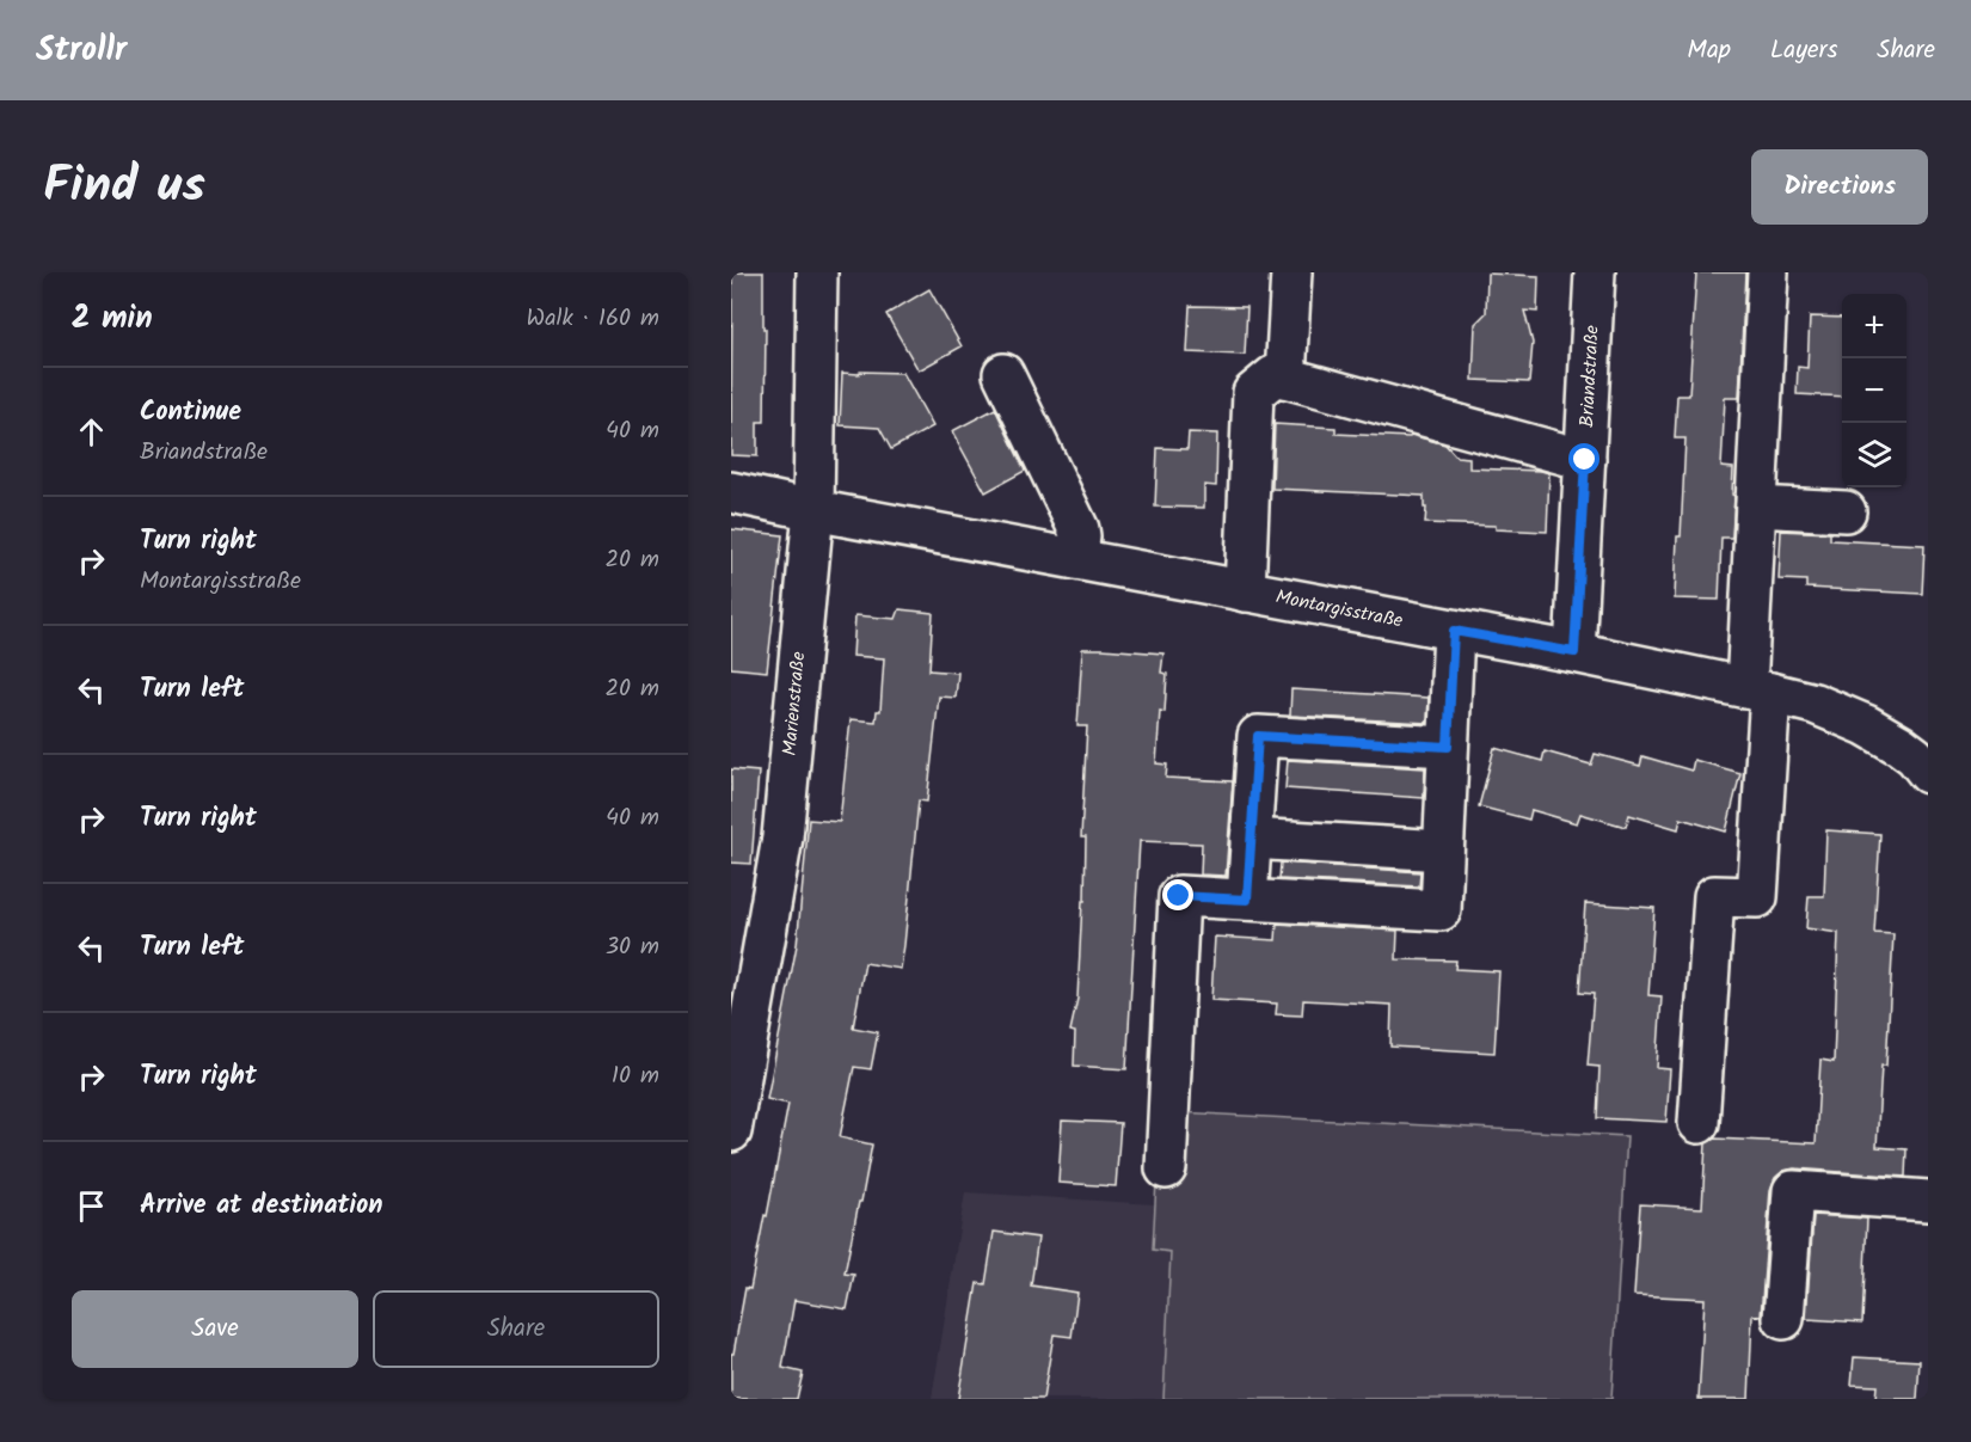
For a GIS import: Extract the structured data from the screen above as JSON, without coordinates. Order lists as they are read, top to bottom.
{
  "streets": {
    "street": ["Briandstraße", "Montargisstraße", "Marienstraße"]
  },
  "crossings": [
    ["Briandstraße", "Montargisstraße"],
    ["Montargisstraße", "Marienstraße"]
  ],
  "page": {
    "header": "Strollr",
    "nav": ["Map", "Layers", "Share"],
    "title": "Find us",
    "buttons": [
      "Directions",
      ["Save", "Share"]
    ],
    "heading": ["2 min", "Walk · 160 m"],
    "map_buttons": ["+", "−"],
    "list": [
      ["Continue", "Briandstraße", "40 m"],
      ["Turn right", "Montargisstraße", "20 m"],
      ["Turn left", "20 m"],
      ["Turn right", "40 m"],
      ["Turn left", "30 m"],
      ["Turn right", "10 m"],
      "Arrive at destination"
    ]
  }
}
